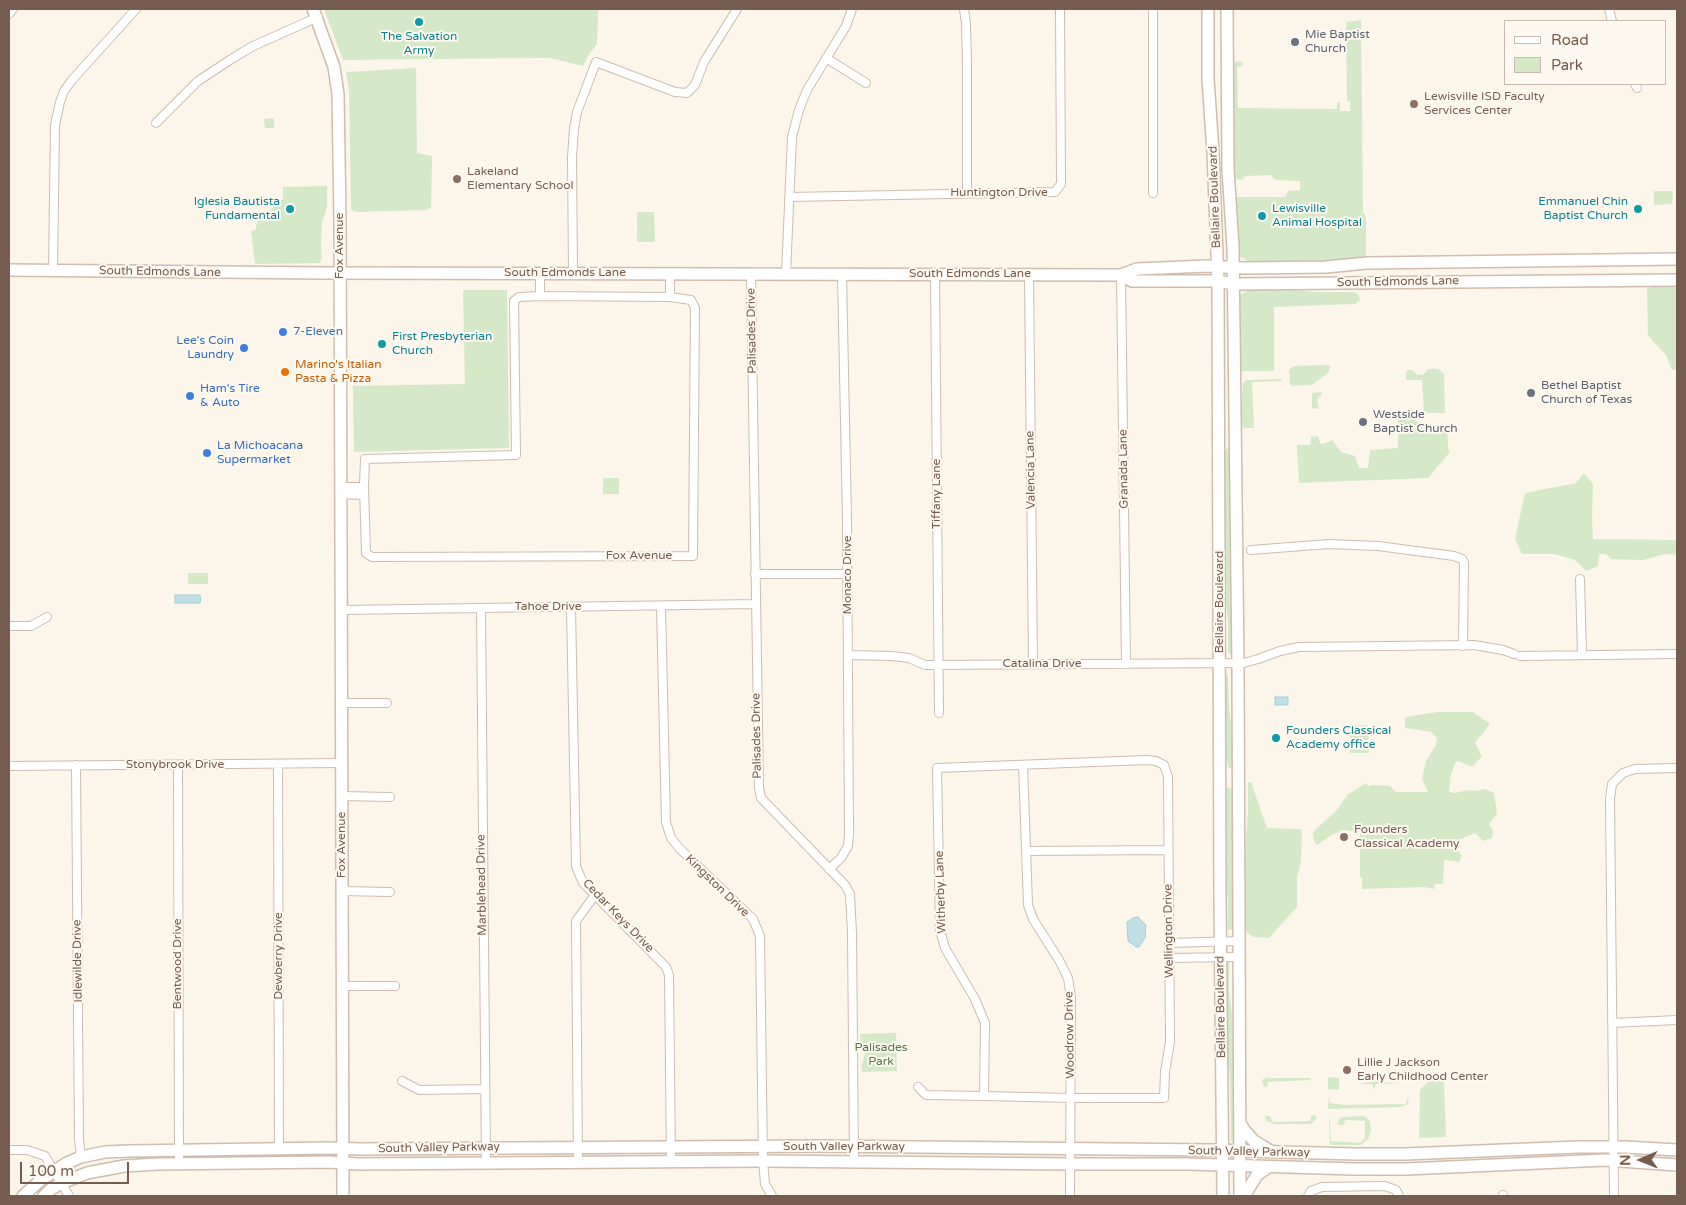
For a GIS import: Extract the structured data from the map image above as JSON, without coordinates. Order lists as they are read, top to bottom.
{
  "streets": {
    "main road": [
      "Bellaire Boulevard",
      "Fox Avenue",
      "South Edmonds Lane",
      "South Valley Parkway"
    ],
    "street": [
      "Huntington Drive",
      "Palisades Drive",
      "Granada Lane",
      "Valencia Lane",
      "Tiffany Lane",
      "Monaco Drive",
      "Tahoe Drive",
      "Catalina Drive",
      "Stonybrook Drive",
      "Marblehead Drive",
      "Kingston Drive",
      "Witherby Lane",
      "Cedar Keys Drive",
      "Wellington Drive",
      "Dewberry Drive",
      "Idlewilde Drive",
      "Bentwood Drive",
      "Woodrow Drive"
    ]
  },
  "crossings": [
    ["Bellaire Boulevard", "South Edmonds Lane"],
    ["Bellaire Boulevard", "Catalina Drive"],
    ["Bellaire Boulevard", "South Valley Parkway"],
    ["Fox Avenue", "South Edmonds Lane"],
    ["Fox Avenue", "Tahoe Drive"],
    ["Fox Avenue", "Stonybrook Drive"],
    ["Fox Avenue", "South Valley Parkway"],
    ["South Edmonds Lane", "Palisades Drive"],
    ["South Edmonds Lane", "Granada Lane"],
    ["South Edmonds Lane", "Valencia Lane"],
    ["South Edmonds Lane", "Tiffany Lane"],
    ["South Edmonds Lane", "Monaco Drive"],
    ["Palisades Drive", "Monaco Drive"],
    ["Palisades Drive", "Tahoe Drive"],
    ["Palisades Drive", "South Valley Parkway"],
    ["Granada Lane", "Catalina Drive"],
    ["Valencia Lane", "Catalina Drive"],
    ["Tiffany Lane", "Catalina Drive"],
    ["Monaco Drive", "Catalina Drive"],
    ["Tahoe Drive", "Marblehead Drive"],
    ["Tahoe Drive", "Kingston Drive"],
    ["Tahoe Drive", "Cedar Keys Drive"],
    ["Stonybrook Drive", "Dewberry Drive"],
    ["Stonybrook Drive", "Idlewilde Drive"],
    ["Stonybrook Drive", "Bentwood Drive"],
    ["Marblehead Drive", "South Valley Parkway"],
    ["Kingston Drive", "South Valley Parkway"],
    ["Witherby Lane", "Wellington Drive"],
    ["Witherby Lane", "Woodrow Drive"],
    ["Cedar Keys Drive", "South Valley Parkway"],
    ["Wellington Drive", "Woodrow Drive"],
    ["Dewberry Drive", "South Valley Parkway"],
    ["Idlewilde Drive", "South Valley Parkway"],
    ["Bentwood Drive", "South Valley Parkway"],
    ["Woodrow Drive", "South Valley Parkway"]
  ],
  "parks": ["Palisades Park"],
  "places": [
    "The Salvation Army",
    "Mie Baptist Church",
    "Lewisville ISD Faculty Services Center",
    "Lakeland Elementary School",
    "Iglesia Bautista Fundamental",
    "Emmanuel Chin Baptist Church",
    "Lewisville Animal Hospital",
    "7-Eleven",
    "First Presbyterian Church",
    "Lee's Coin Laundry",
    "Marino's Italian Pasta & Pizza",
    "Bethel Baptist Church of Texas",
    "Ham's Tire & Auto",
    "Westside Baptist Church",
    "La Michoacana Supermarket",
    "Founders Classical Academy office",
    "Founders Classical Academy",
    "Lillie J Jackson Early Childhood Center"
  ],
  "legend": ["Road", "Park"],
  "scale_bar": "100 m",
  "north": "left"
}
